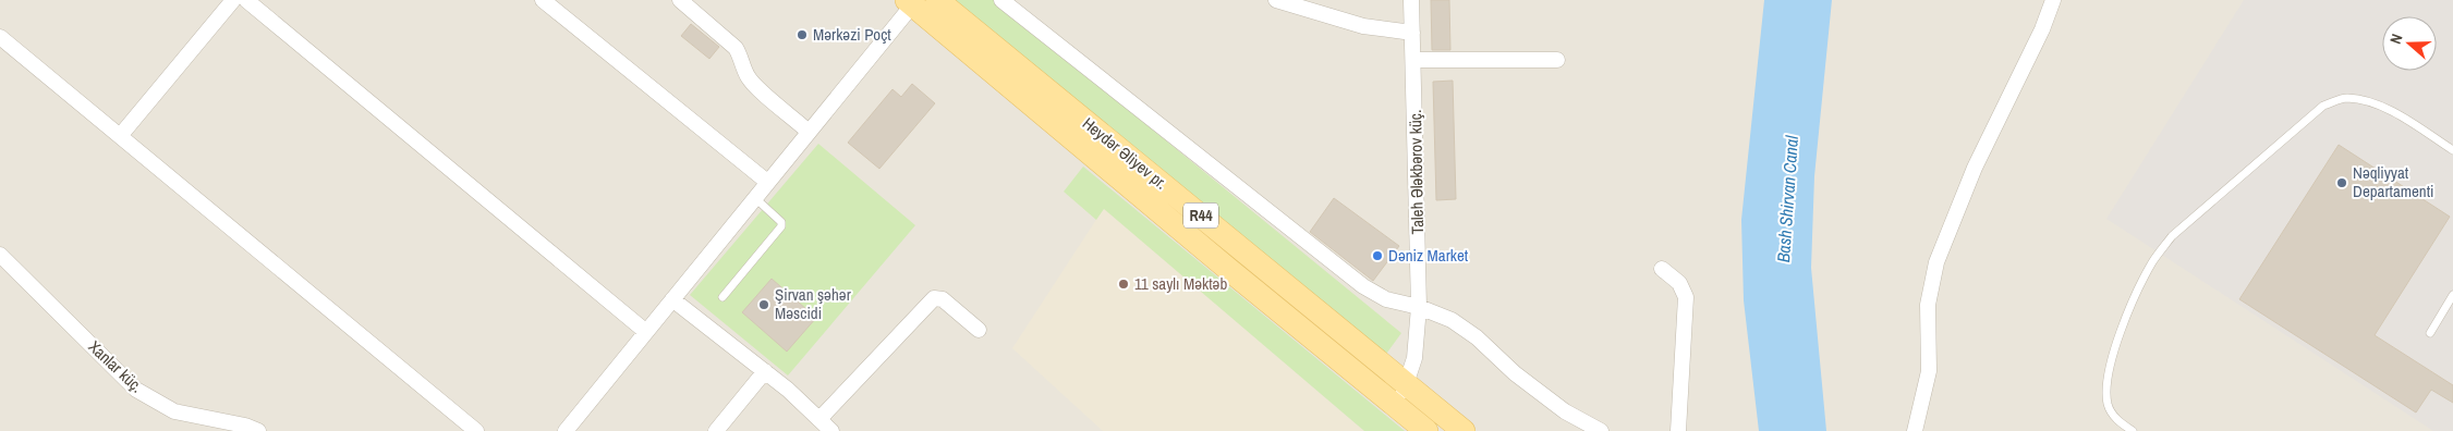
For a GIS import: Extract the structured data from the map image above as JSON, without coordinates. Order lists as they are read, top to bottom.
{
  "streets": {
    "main road": ["Heydər Əliyev pr.", "R44"],
    "street": ["Taleh Ələkbərov küç.", "Xanlar küç."]
  },
  "crossings": [
    ["Heydər Əliyev pr.", "Taleh Ələkbərov küç."]
  ],
  "water": ["Bash Shirvan Canal"],
  "places": [
    "Mərkəzi Poçt",
    "Nəqliyyat Departamenti",
    "Dəniz Market",
    "11 saylı Məktəb",
    "Şirvan şəhər Məscidi"
  ],
  "north": "left"
}
